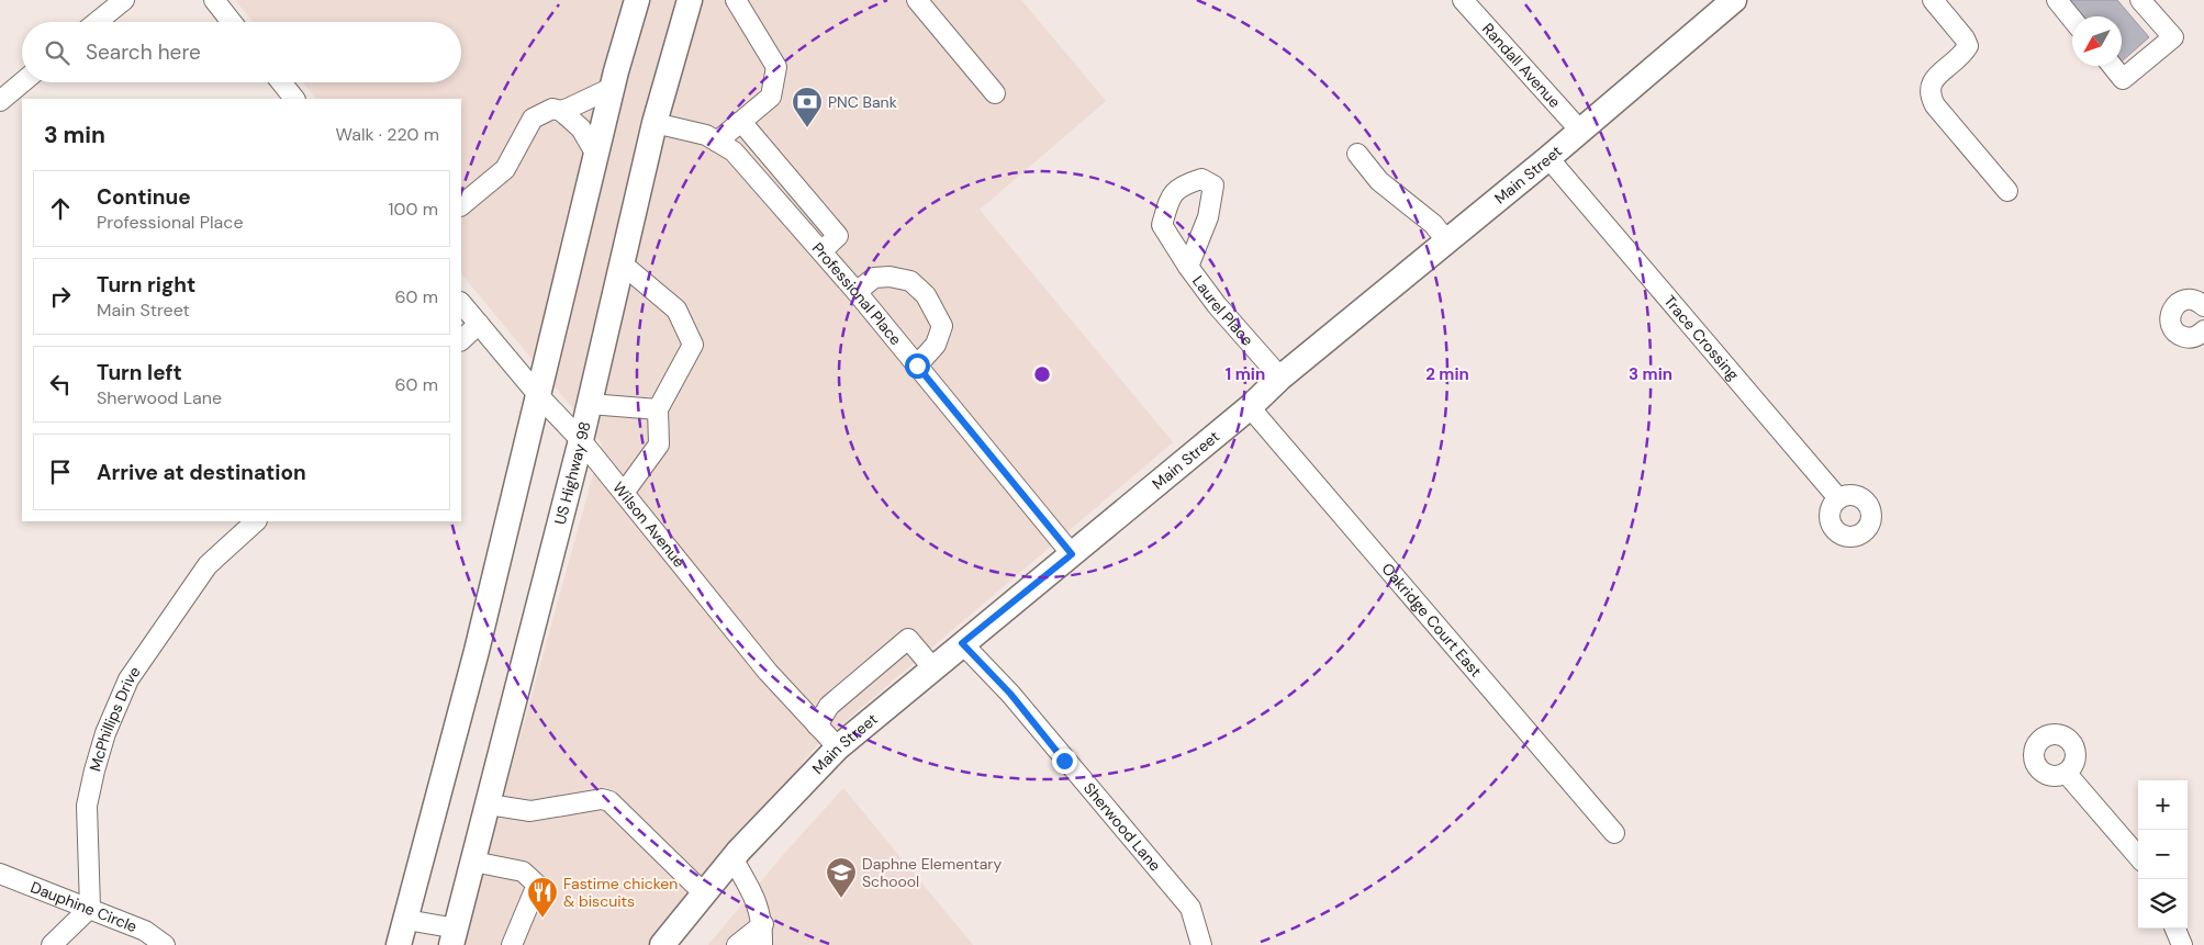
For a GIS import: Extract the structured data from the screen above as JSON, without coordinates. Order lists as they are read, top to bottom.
{
  "streets": {
    "main road": ["Main Street", "US Highway 98"],
    "street": [
      "Randall Avenue",
      "Professional Place",
      "Laurel Place",
      "Trace Crossing",
      "Wilson Avenue",
      "Oakridge Court East",
      "McPhillips Drive",
      "Sherwood Lane",
      "Dauphine Circle"
    ]
  },
  "crossings": [
    ["Randall Avenue", "Main Street"],
    ["Main Street", "Professional Place"],
    ["Main Street", "Laurel Place"],
    ["Main Street", "Trace Crossing"],
    ["Main Street", "Wilson Avenue"],
    ["Main Street", "Oakridge Court East"],
    ["Main Street", "Sherwood Lane"],
    ["Professional Place", "US Highway 98"],
    ["US Highway 98", "Wilson Avenue"],
    ["McPhillips Drive", "Dauphine Circle"]
  ],
  "places": {
    "bank": ["PNC Bank"],
    "school or university": ["Daphne Elementary Schoool"],
    "restaurant": ["Fastime chicken & biscuits"]
  },
  "north": "bottom left",
  "page": {
    "search": "Search here",
    "heading": ["3 min", "Walk · 220 m"],
    "list": [
      ["Continue", "Professional Place", "100 m"],
      ["Turn right", "Main Street", "60 m"],
      ["Turn left", "Sherwood Lane", "60 m"],
      "Arrive at destination"
    ],
    "map_buttons": ["+", "−"]
  },
  "rings": ["1 min", "2 min", "3 min"]
}
